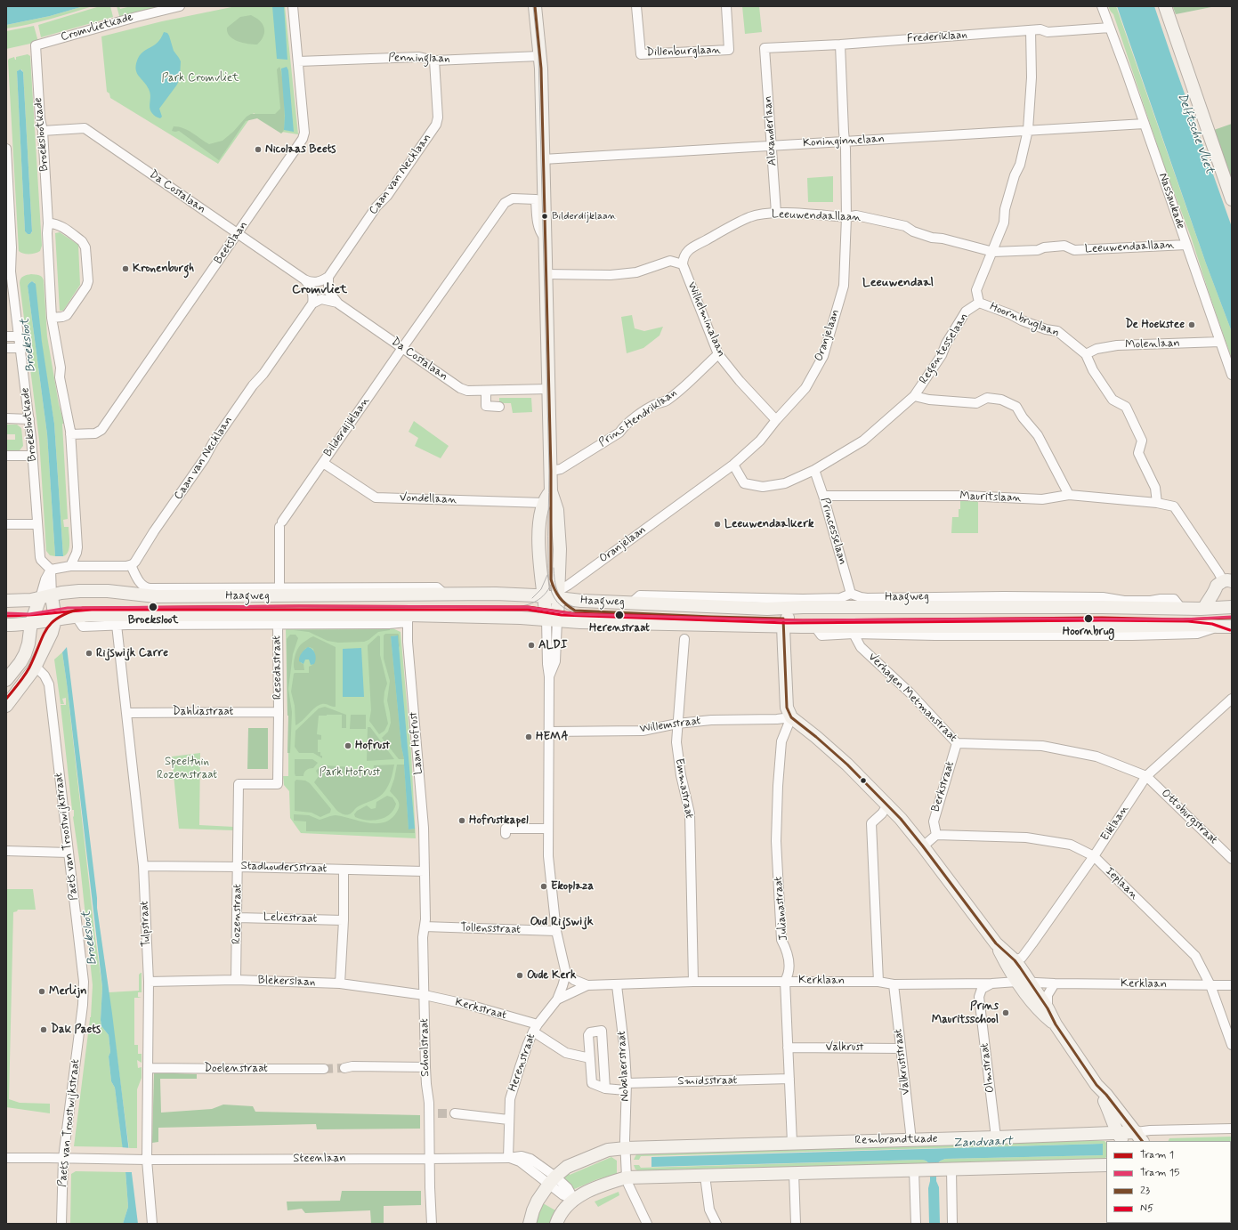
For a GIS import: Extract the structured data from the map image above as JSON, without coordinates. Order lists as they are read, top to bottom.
{
  "streets": {
    "main road": ["Haagweg", "Rembrandtkade"],
    "street": [
      "Cromvlietkade",
      "Frederiklaan",
      "Dillenburglaan",
      "Penninglaan",
      "Alexanderlaan",
      "Broekslootkade",
      "Koninginnelaan",
      "Caan van Necklaan",
      "Da Costalaan",
      "Nassaukade",
      "Leeuwendaallaan",
      "Beetslaan",
      "Wilhelminalaan",
      "Hoornbruglaan",
      "Oranjelaan",
      "Molenlaan",
      "Regentesselaan",
      "Prins Hendriklaan",
      "Bilderdijklaan",
      "Mauritslaan",
      "Vondellaan",
      "Princesselaan",
      "Resedastraat",
      "Verhagen Metmanstraat",
      "Dahliastraat",
      "Willemstraat",
      "Laan Hofrust",
      "Berkstraat",
      "Emmastraat",
      "Ottoburgstraat",
      "Eiklaan",
      "Paets van Troostwijkstraat",
      "Stadhoudersstraat",
      "Ieplaan",
      "Julianastraat",
      "Rozenstraat",
      "Leliestraat",
      "Tulpstraat",
      "Tollensstraat",
      "Kerklaan",
      "Blekerslaan",
      "Kerkstraat",
      "Schoolstraat",
      "Valkrust",
      "Valkruststraat",
      "Herenstraat",
      "Nobelaerstraat",
      "Olmstraat",
      "Doelenstraat",
      "Smidsstraat",
      "Steenlaan"
    ]
  },
  "crossings": [
    ["Cromvlietkade", "Broekslootkade"],
    ["Frederiklaan", "Alexanderlaan"],
    ["Frederiklaan", "Nassaukade"],
    ["Frederiklaan", "Oranjelaan"],
    ["Frederiklaan", "Regentesselaan"],
    ["Penninglaan", "Caan van Necklaan"],
    ["Penninglaan", "Beetslaan"],
    ["Alexanderlaan", "Koninginnelaan"],
    ["Alexanderlaan", "Leeuwendaallaan"],
    ["Broekslootkade", "Da Costalaan"],
    ["Broekslootkade", "Beetslaan"],
    ["Koninginnelaan", "Nassaukade"],
    ["Koninginnelaan", "Oranjelaan"],
    ["Koninginnelaan", "Regentesselaan"],
    ["Caan van Necklaan", "Da Costalaan"],
    ["Caan van Necklaan", "Haagweg"],
    ["Da Costalaan", "Beetslaan"],
    ["Da Costalaan", "Bilderdijklaan"],
    ["Nassaukade", "Leeuwendaallaan"],
    ["Nassaukade", "Molenlaan"],
    ["Leeuwendaallaan", "Wilhelminalaan"],
    ["Leeuwendaallaan", "Oranjelaan"],
    ["Leeuwendaallaan", "Regentesselaan"],
    ["Wilhelminalaan", "Oranjelaan"],
    ["Wilhelminalaan", "Prins Hendriklaan"],
    ["Hoornbruglaan", "Molenlaan"],
    ["Hoornbruglaan", "Regentesselaan"],
    ["Hoornbruglaan", "Mauritslaan"],
    ["Oranjelaan", "Regentesselaan"],
    ["Oranjelaan", "Haagweg"],
    ["Regentesselaan", "Princesselaan"],
    ["Bilderdijklaan", "Vondellaan"],
    ["Bilderdijklaan", "Haagweg"],
    ["Mauritslaan", "Princesselaan"],
    ["Princesselaan", "Haagweg"],
    ["Haagweg", "Resedastraat"],
    ["Haagweg", "Verhagen Metmanstraat"],
    ["Haagweg", "Laan Hofrust"],
    ["Haagweg", "Tulpstraat"],
    ["Resedastraat", "Dahliastraat"],
    ["Resedastraat", "Rozenstraat"],
    ["Verhagen Metmanstraat", "Berkstraat"],
    ["Verhagen Metmanstraat", "Ottoburgstraat"],
    ["Verhagen Metmanstraat", "Eiklaan"],
    ["Dahliastraat", "Tulpstraat"],
    ["Willemstraat", "Emmastraat"],
    ["Willemstraat", "Julianastraat"],
    ["Laan Hofrust", "Stadhoudersstraat"],
    ["Laan Hofrust", "Schoolstraat"],
    ["Berkstraat", "Ieplaan"],
    ["Emmastraat", "Kerklaan"],
    ["Ottoburgstraat", "Eiklaan"],
    ["Eiklaan", "Ieplaan"],
    ["Paets van Troostwijkstraat", "Steenlaan"],
    ["Stadhoudersstraat", "Rozenstraat"],
    ["Stadhoudersstraat", "Tulpstraat"],
    ["Stadhoudersstraat", "Schoolstraat"],
    ["Ieplaan", "Kerklaan"],
    ["Julianastraat", "Kerklaan"],
    ["Julianastraat", "Valkrust"],
    ["Julianastraat", "Smidsstraat"],
    ["Julianastraat", "Rembrandtkade"],
    ["Rozenstraat", "Leliestraat"],
    ["Rozenstraat", "Blekerslaan"],
    ["Tulpstraat", "Blekerslaan"],
    ["Tulpstraat", "Doelenstraat"],
    ["Tulpstraat", "Steenlaan"],
    ["Tollensstraat", "Schoolstraat"],
    ["Kerklaan", "Valkruststraat"],
    ["Kerklaan", "Herenstraat"],
    ["Kerklaan", "Nobelaerstraat"],
    ["Kerklaan", "Olmstraat"],
    ["Blekerslaan", "Kerkstraat"],
    ["Blekerslaan", "Schoolstraat"],
    ["Kerkstraat", "Schoolstraat"],
    ["Kerkstraat", "Herenstraat"],
    ["Schoolstraat", "Steenlaan"],
    ["Valkrust", "Valkruststraat"],
    ["Valkruststraat", "Rembrandtkade"],
    ["Herenstraat", "Steenlaan"],
    ["Nobelaerstraat", "Smidsstraat"],
    ["Nobelaerstraat", "Rembrandtkade"],
    ["Olmstraat", "Rembrandtkade"],
    ["Rembrandtkade", "Steenlaan"]
  ],
  "districts": ["Leeuwendaal", "Cromvliet", "Oud Rijswijk"],
  "water": ["Delftsche Vliet", "Broeksloot", "Zandvaart"],
  "parks": ["Park Cromvliet", "Speeltuin Rozenstraat", "Park Hofrust"],
  "places": [
    "Nicolaas Beets",
    "Bilderdijklaan",
    "Kronenburgh",
    "De Hoekstee",
    "Leeuwendaalkerk",
    "Broeksloot",
    "Herenstraat",
    "Hoornbrug",
    "ALDI",
    "Rijswijk Carre",
    "HEMA",
    "Hofrust",
    "Hofrustkapel",
    "Ekoplaza",
    "Oude Kerk",
    "Merlijn",
    "Prins Mauritsschool",
    "Dak Paets"
  ],
  "lines": [
    "transit line 23",
    "tram line 1",
    "tram line 15",
    "transit line N5"
  ],
  "legend": [
    "Tram 1",
    "Tram 15",
    "23",
    "N5"
  ]
}
